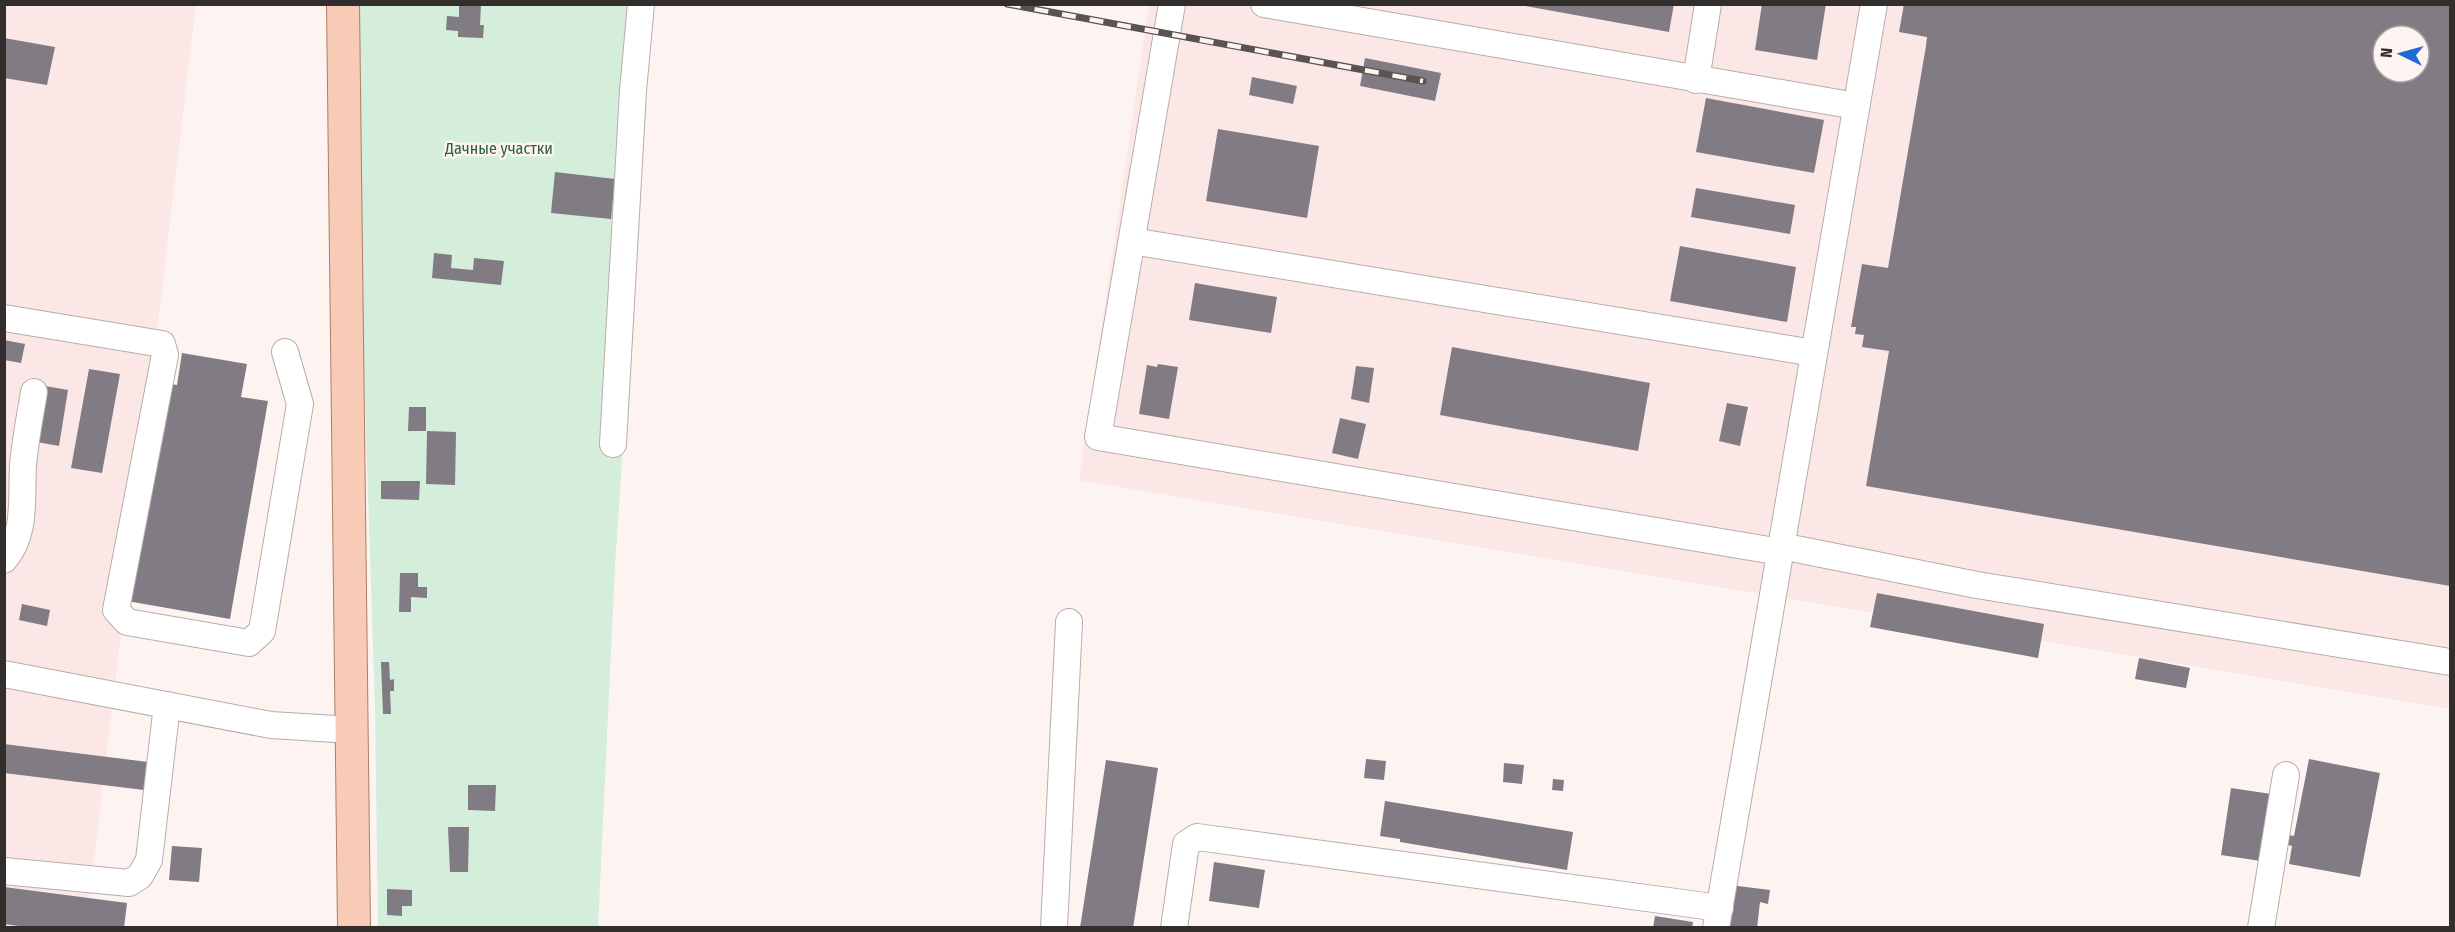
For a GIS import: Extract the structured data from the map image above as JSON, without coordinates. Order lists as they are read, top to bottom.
{
  "parks": ["Дачные участки"],
  "north": "left"
}
